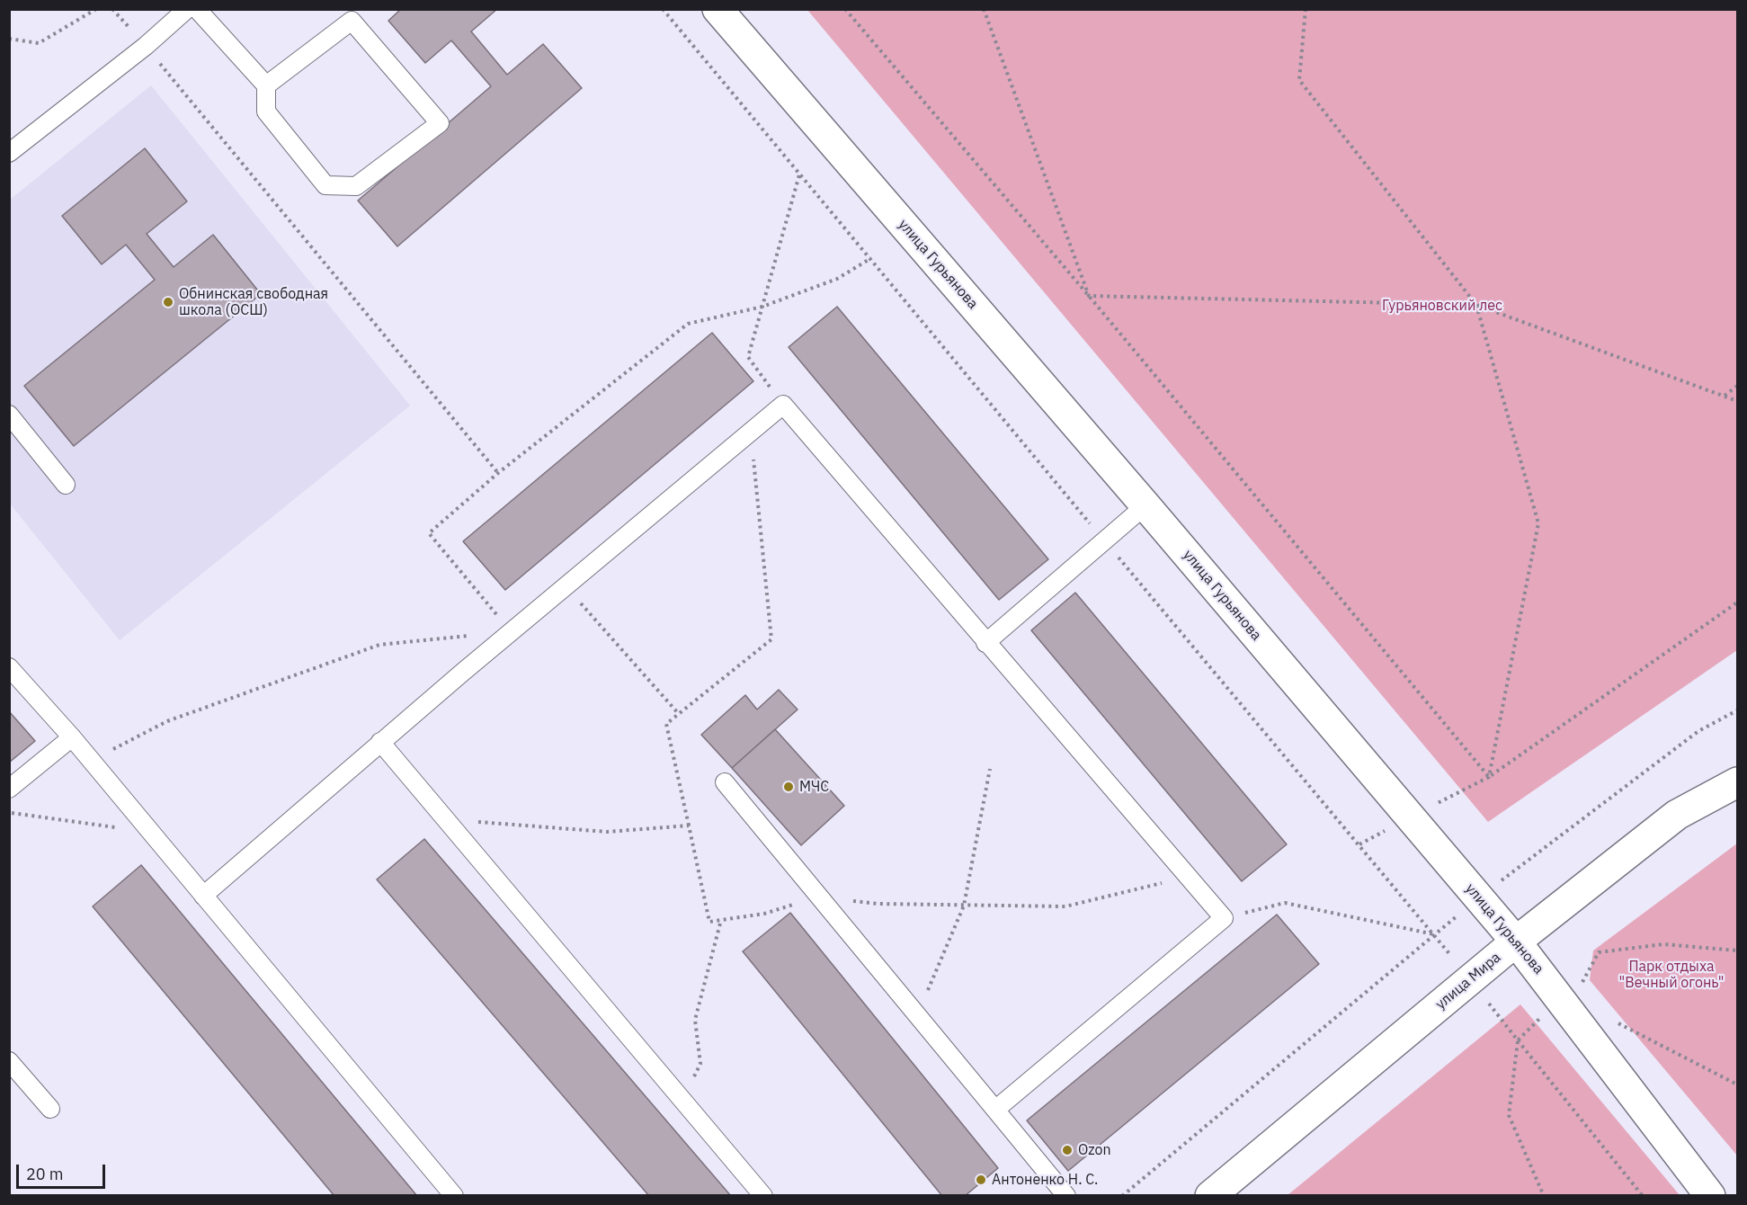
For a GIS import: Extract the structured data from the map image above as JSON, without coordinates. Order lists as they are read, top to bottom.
{
  "streets": {
    "street": ["улица Гурьянова", "улица Мира"]
  },
  "crossings": [
    ["улица Гурьянова", "улица Мира"]
  ],
  "parks": ["Гурьяновский лес", "Парк отдыха \"Вечный огонь\""],
  "places": [
    "Обнинская свободная школа (ОСШ)",
    "МЧС",
    "Ozon",
    "Антоненко Н. С."
  ],
  "scale_bar": "20 m"
}
